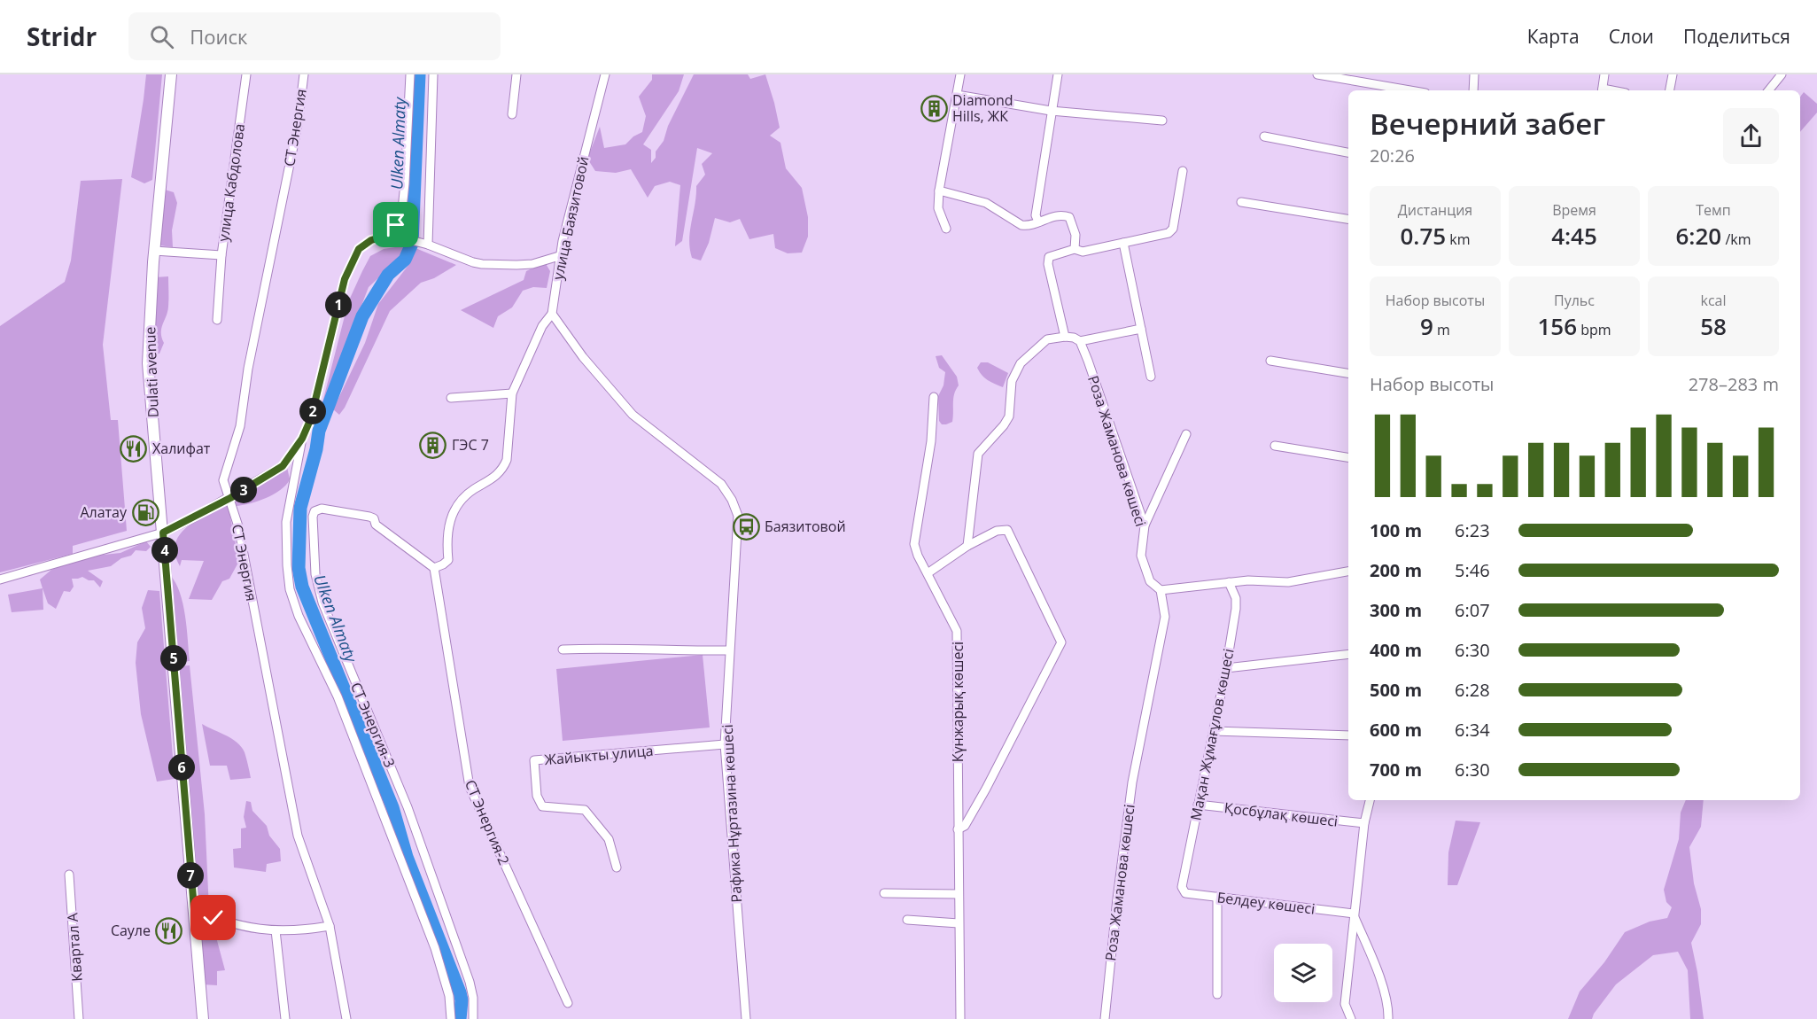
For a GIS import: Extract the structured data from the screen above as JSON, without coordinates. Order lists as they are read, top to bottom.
{
  "streets": {
    "main road": ["Dulati avenue"],
    "street": [
      "СТ Энергия",
      "улица Кабдолова",
      "улица Баязитовой",
      "Роза Жаманова көшесі",
      "Күнжарық көшесі",
      "СТ Энергия-3",
      "Мақан Жұмағұлов көшесі",
      "Жайыкты улица",
      "Рафика Нұртазина көшесі",
      "Қосбұлақ көшесі",
      "СТ Энергия-2",
      "Белдеу көшесі",
      "Квартал А"
    ]
  },
  "crossings": [
    ["улица Кабдолова", "Dulati avenue"],
    ["улица Баязитовой", "Рафика Нұртазина көшесі"],
    ["СТ Энергия-3", "СТ Энергия-2"],
    ["Мақан Жұмағұлов көшесі", "Қосбұлақ көшесі"],
    ["Мақан Жұмағұлов көшесі", "Белдеу көшесі"],
    ["Жайыкты улица", "Рафика Нұртазина көшесі"]
  ],
  "water": ["Ulken Almaty"],
  "places": {
    "building": ["Diamond Hills, ЖК", "ГЭС 7"],
    "restaurant": ["Халифат", "Сауле"],
    "fuel station": ["Алатау"],
    "bus stop": ["Баязитовой"]
  },
  "page": {
    "header": "Stridr",
    "search": "Поиск",
    "nav": ["Карта", "Слои", "Поделиться"],
    "heading": ["Вечерний забег", "20:26"],
    "stats": [
      ["Дистанция", "0.75 km"],
      ["Время", "4:45"],
      ["Темп", "6:20 /km"],
      ["Набор высоты", "9 m"],
      ["Пульс", "156 bpm"],
      ["kcal", "58"]
    ],
    "pins": [
      "1",
      "2",
      "3",
      "4",
      "5",
      "6",
      "7"
    ],
    "chart": ["Набор высоты", "278–283 m"],
    "list": [
      {
        "name": "100 m",
        "note": "6:23"
      },
      {
        "name": "200 m",
        "note": "5:46"
      },
      {
        "name": "300 m",
        "note": "6:07"
      },
      {
        "name": "400 m",
        "note": "6:30"
      },
      {
        "name": "500 m",
        "note": "6:28"
      },
      {
        "name": "600 m",
        "note": "6:34"
      },
      {
        "name": "700 m",
        "note": "6:30"
      }
    ]
  }
}
